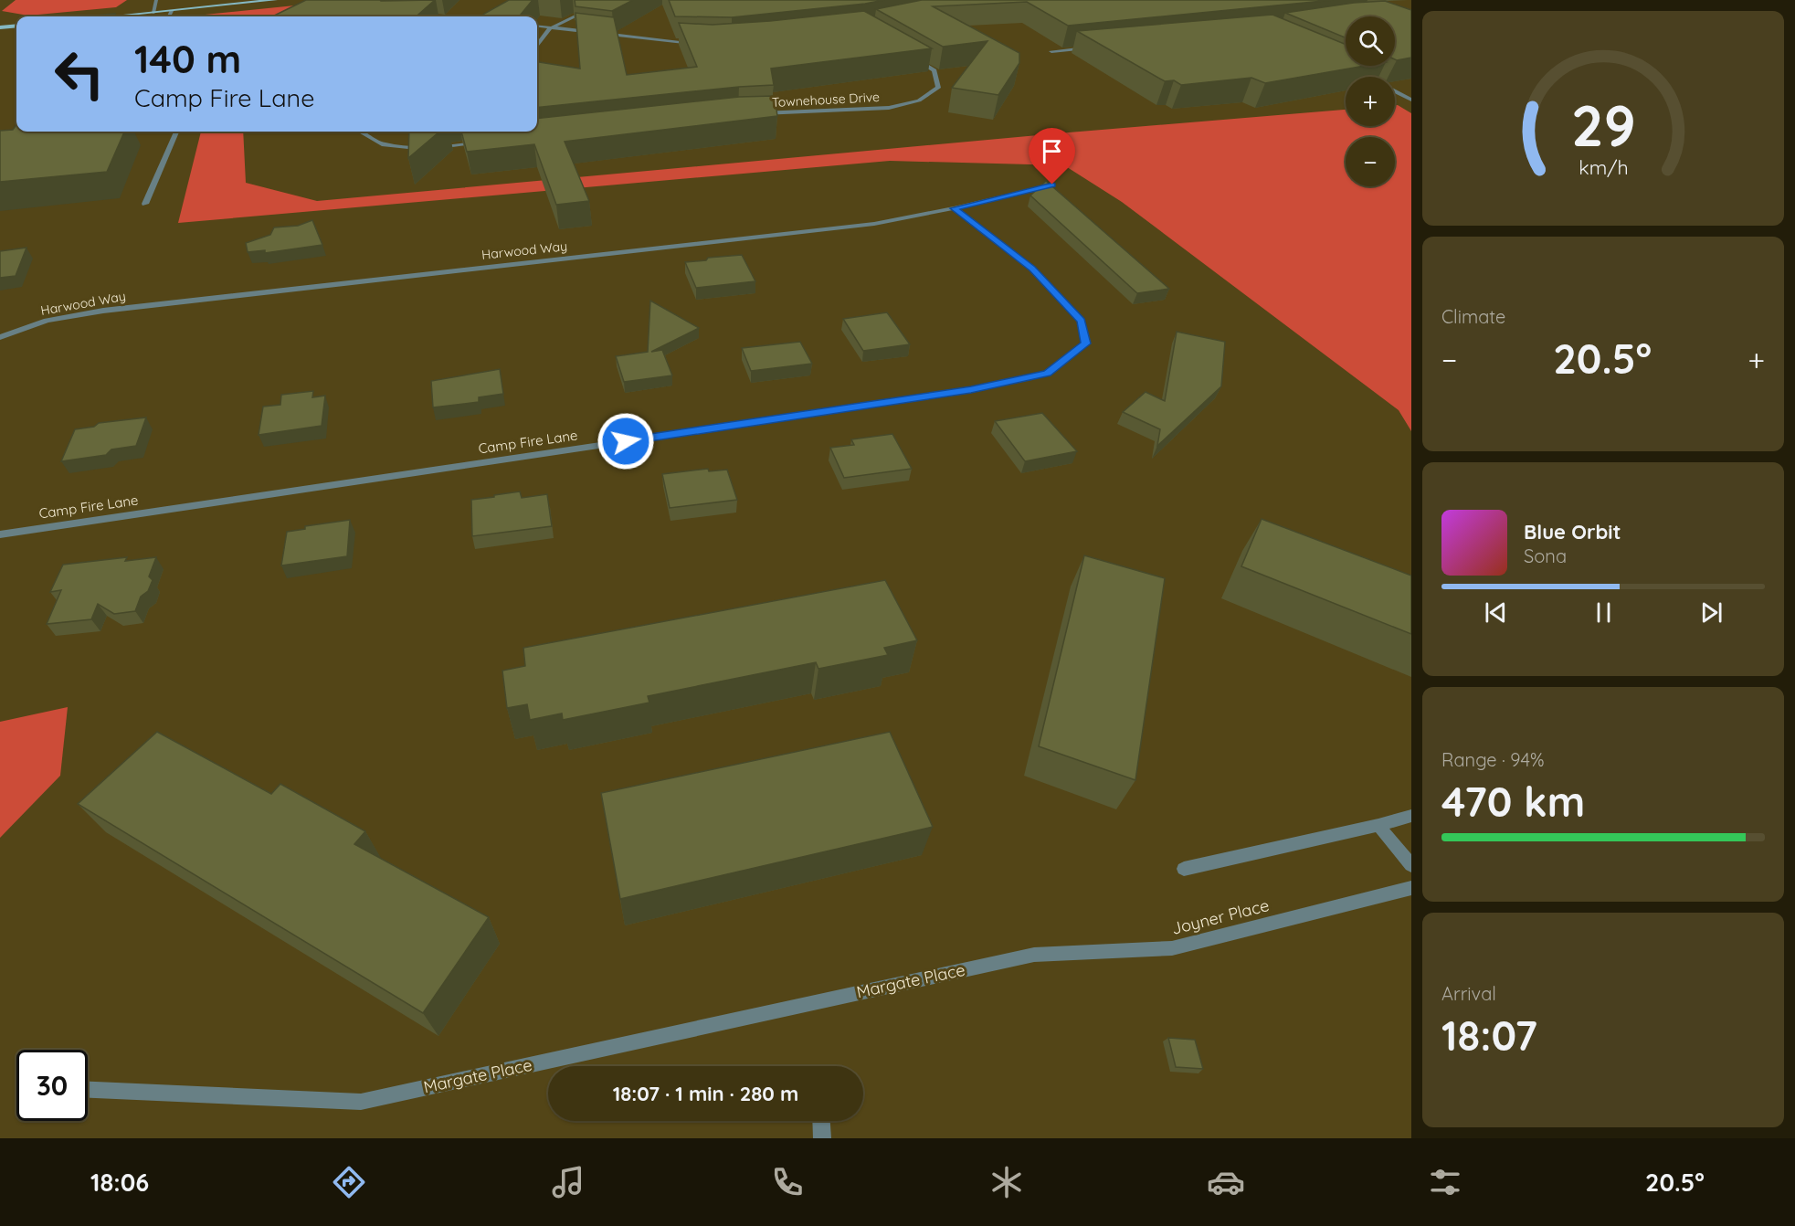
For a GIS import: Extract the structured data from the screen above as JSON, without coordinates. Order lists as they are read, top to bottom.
{
  "streets": {
    "street": [
      "Townehouse Drive",
      "Harwood Way",
      "Camp Fire Lane",
      "Joyner Place",
      "Margate Place"
    ]
  },
  "crossings": [
    ["Harwood Way", "Camp Fire Lane"],
    ["Joyner Place", "Margate Place"]
  ],
  "page": {
    "map_buttons": ["+", "−"],
    "turn": ["140 m", "Camp Fire Lane"],
    "tile": [
      "Climate",
      ["Range · 94%", "470 km"],
      ["Arrival", "18:07"]
    ],
    "heat": ["−", "20.5°", "+"],
    "song": ["Blue Orbit", "Sona"],
    "limit": "30",
    "trip": "18:07 · 1 min · 280 m",
    "tabs": ["18:06", "20.5°"],
    "gauge": ["29", "km/h"]
  }
}
